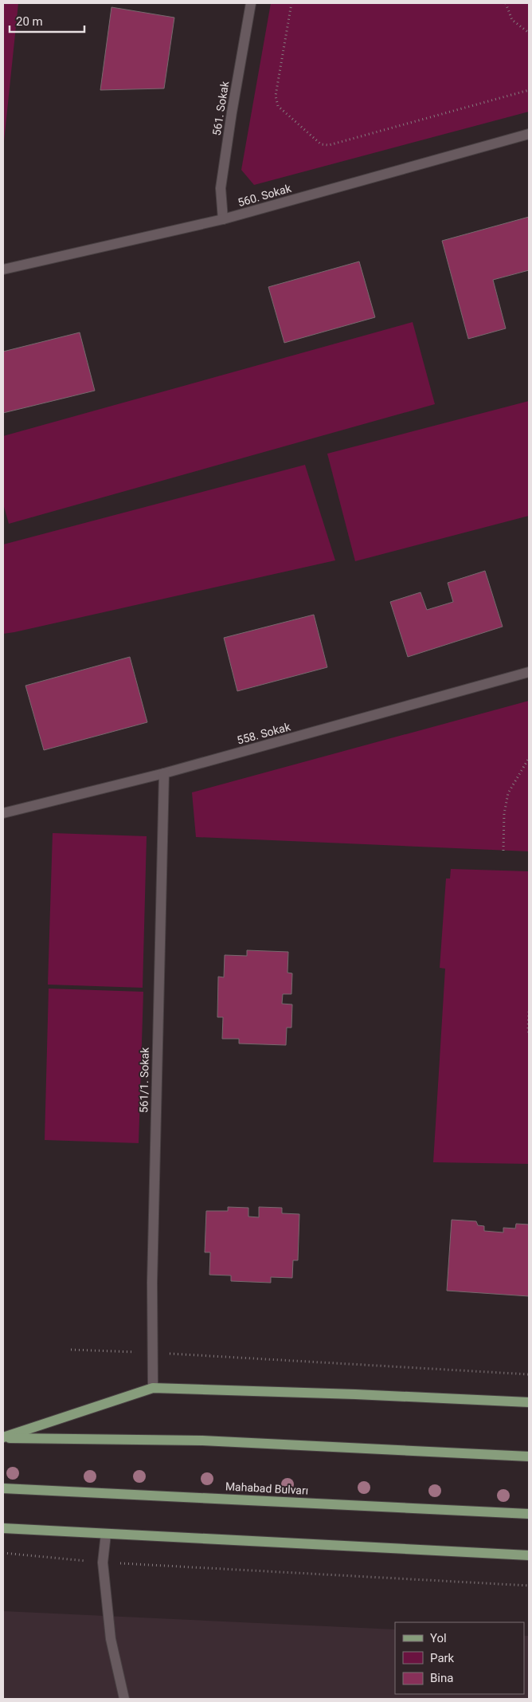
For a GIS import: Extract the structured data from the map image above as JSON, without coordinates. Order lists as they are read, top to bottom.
{
  "streets": {
    "main road": ["Mahabad Bulvarı"],
    "street": [
      "561. Sokak",
      "560. Sokak",
      "558. Sokak",
      "561/1. Sokak"
    ]
  },
  "crossings": [
    ["561. Sokak", "560. Sokak"],
    ["558. Sokak", "561/1. Sokak"]
  ],
  "legend": ["Yol", "Park", "Bina"],
  "scale_bar": "20 m"
}
